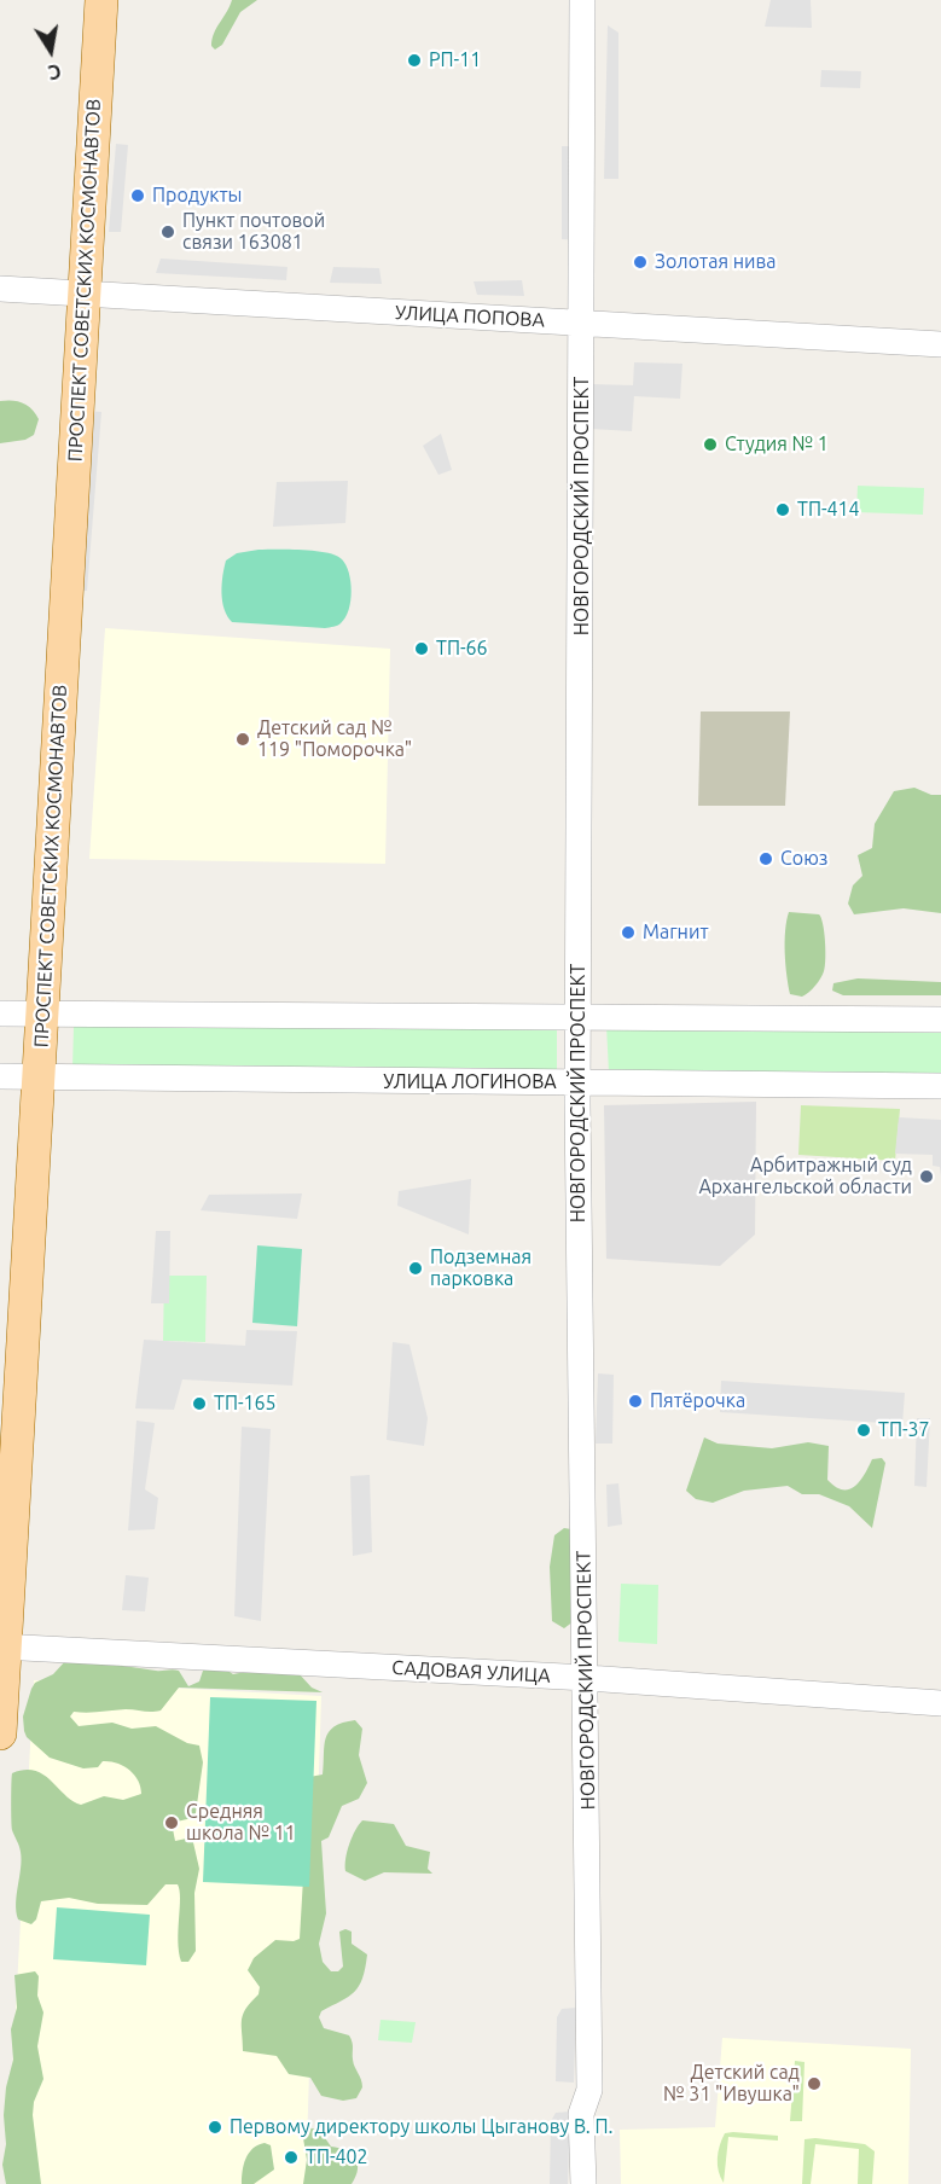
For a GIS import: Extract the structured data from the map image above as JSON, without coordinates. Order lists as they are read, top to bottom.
{
  "streets": {
    "main road": ["ПРОСПЕКТ СОВЕТСКИХ КОСМОНАВТОВ"],
    "street": [
      "УЛИЦА ПОПОВА",
      "НОВГОРОДСКИЙ ПРОСПЕКТ",
      "УЛИЦА ЛОГИНОВА",
      "САДОВАЯ УЛИЦА"
    ]
  },
  "crossings": [
    ["ПРОСПЕКТ СОВЕТСКИХ КОСМОНАВТОВ", "УЛИЦА ПОПОВА"],
    ["ПРОСПЕКТ СОВЕТСКИХ КОСМОНАВТОВ", "УЛИЦА ЛОГИНОВА"],
    ["ПРОСПЕКТ СОВЕТСКИХ КОСМОНАВТОВ", "САДОВАЯ УЛИЦА"],
    ["УЛИЦА ПОПОВА", "НОВГОРОДСКИЙ ПРОСПЕКТ"],
    ["НОВГОРОДСКИЙ ПРОСПЕКТ", "УЛИЦА ЛОГИНОВА"],
    ["НОВГОРОДСКИЙ ПРОСПЕКТ", "САДОВАЯ УЛИЦА"]
  ],
  "places": [
    "РП-11",
    "Продукты",
    "Пункт почтовой связи 163081",
    "Золотая нива",
    "Студия № 1",
    "ТП-414",
    "ТП-66",
    "Детский сад № 119 \"Поморочка\"",
    "Союз",
    "Магнит",
    "Арбитражный суд Архангельской области",
    "Подземная парковка",
    "Пятёрочка",
    "ТП-165",
    "ТП-37",
    "Средняя школа № 11",
    "Детский сад № 31 \"Ивушка\"",
    "Первому директору школы Цыганову В. П.",
    "ТП-402"
  ],
  "north": "bottom"
}
